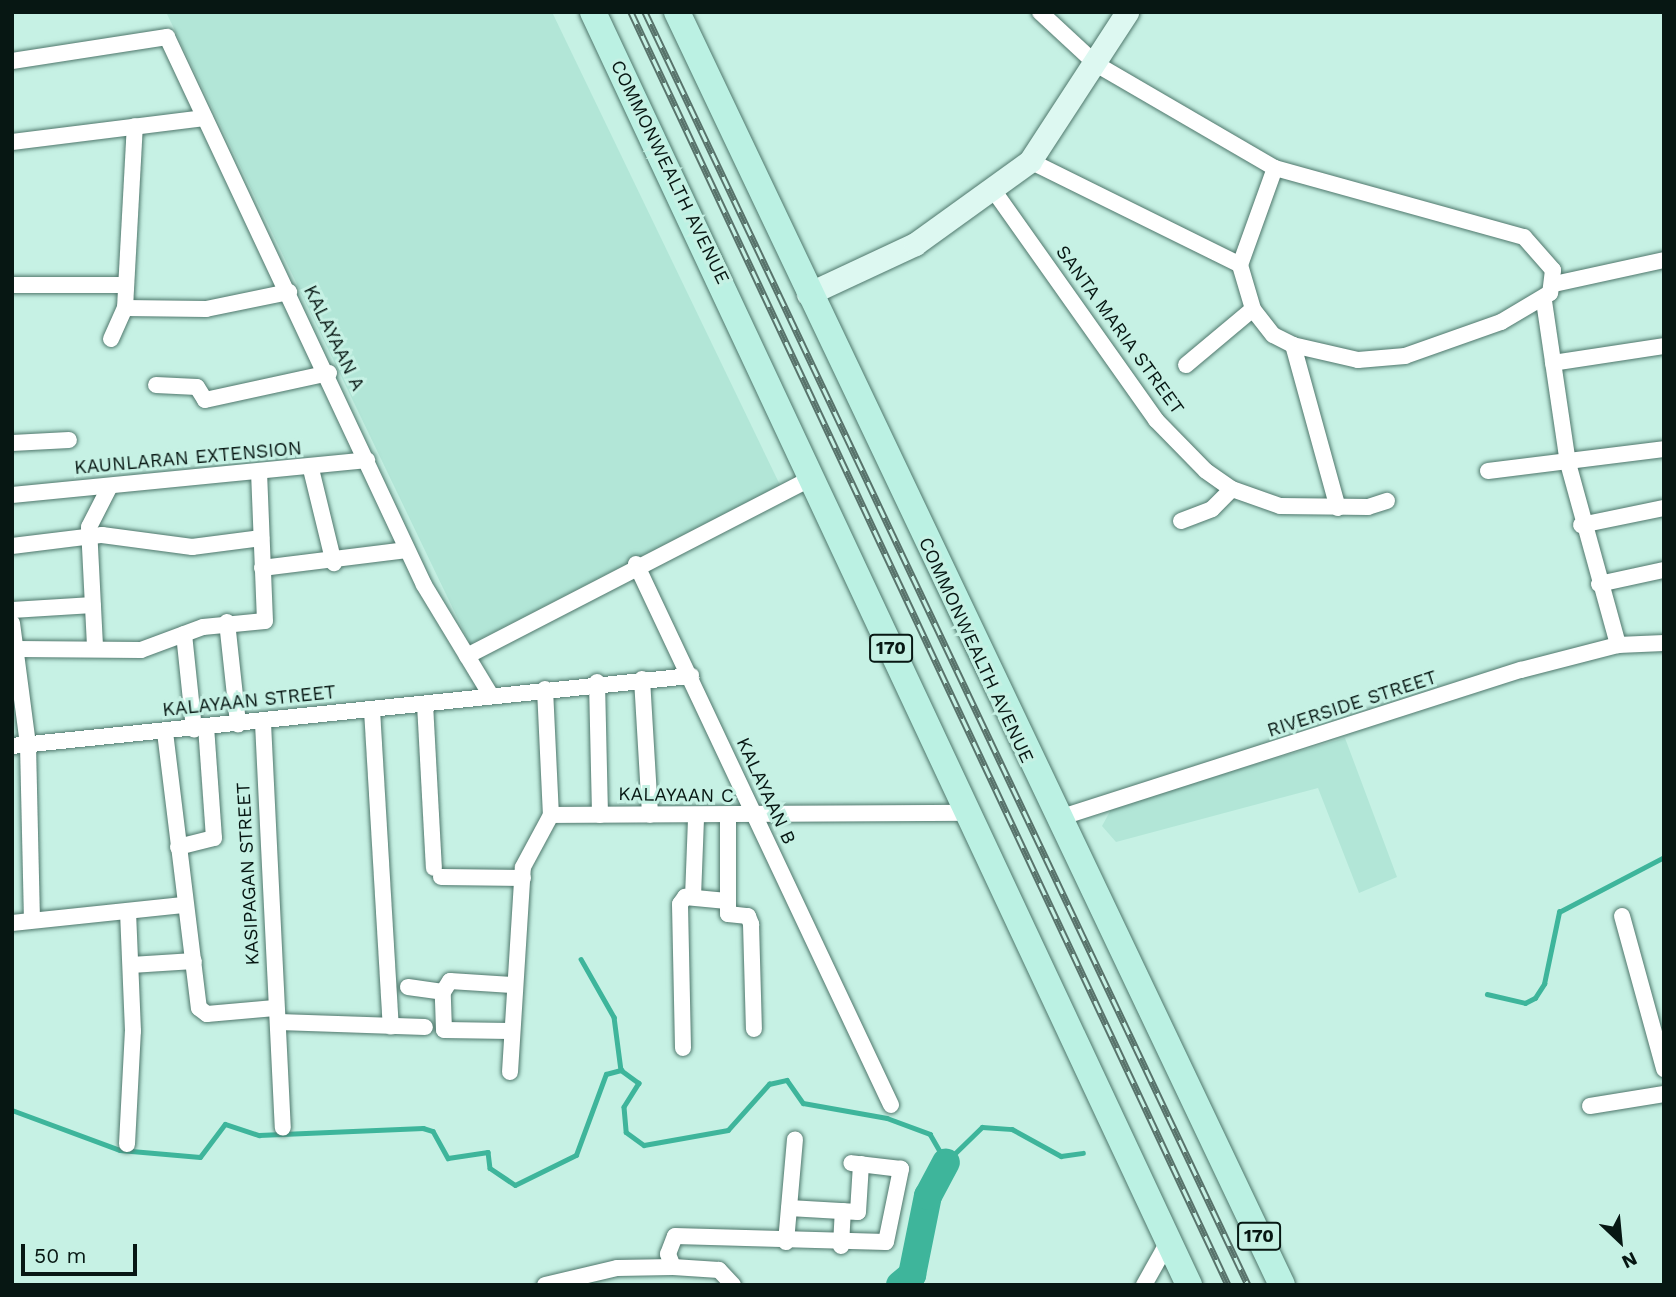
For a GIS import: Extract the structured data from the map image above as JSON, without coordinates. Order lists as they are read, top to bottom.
{
  "streets": {
    "main road": ["COMMONWEALTH AVENUE", "170"],
    "street": [
      "SANTA MARIA STREET",
      "KALAYAAN A",
      "KAUNLARAN EXTENSION",
      "KALAYAAN STREET",
      "RIVERSIDE STREET",
      "KALAYAAN B",
      "KALAYAAN C",
      "KASIPAGAN STREET"
    ]
  },
  "crossings": [
    ["COMMONWEALTH AVENUE", "RIVERSIDE STREET"],
    ["COMMONWEALTH AVENUE", "KALAYAAN C"],
    ["KALAYAAN A", "KAUNLARAN EXTENSION"],
    ["KALAYAAN A", "KALAYAAN STREET"],
    ["KALAYAAN STREET", "KASIPAGAN STREET"],
    ["KALAYAAN B", "KALAYAAN C"]
  ],
  "scale_bar": "50 m",
  "north": "bottom right"
}
